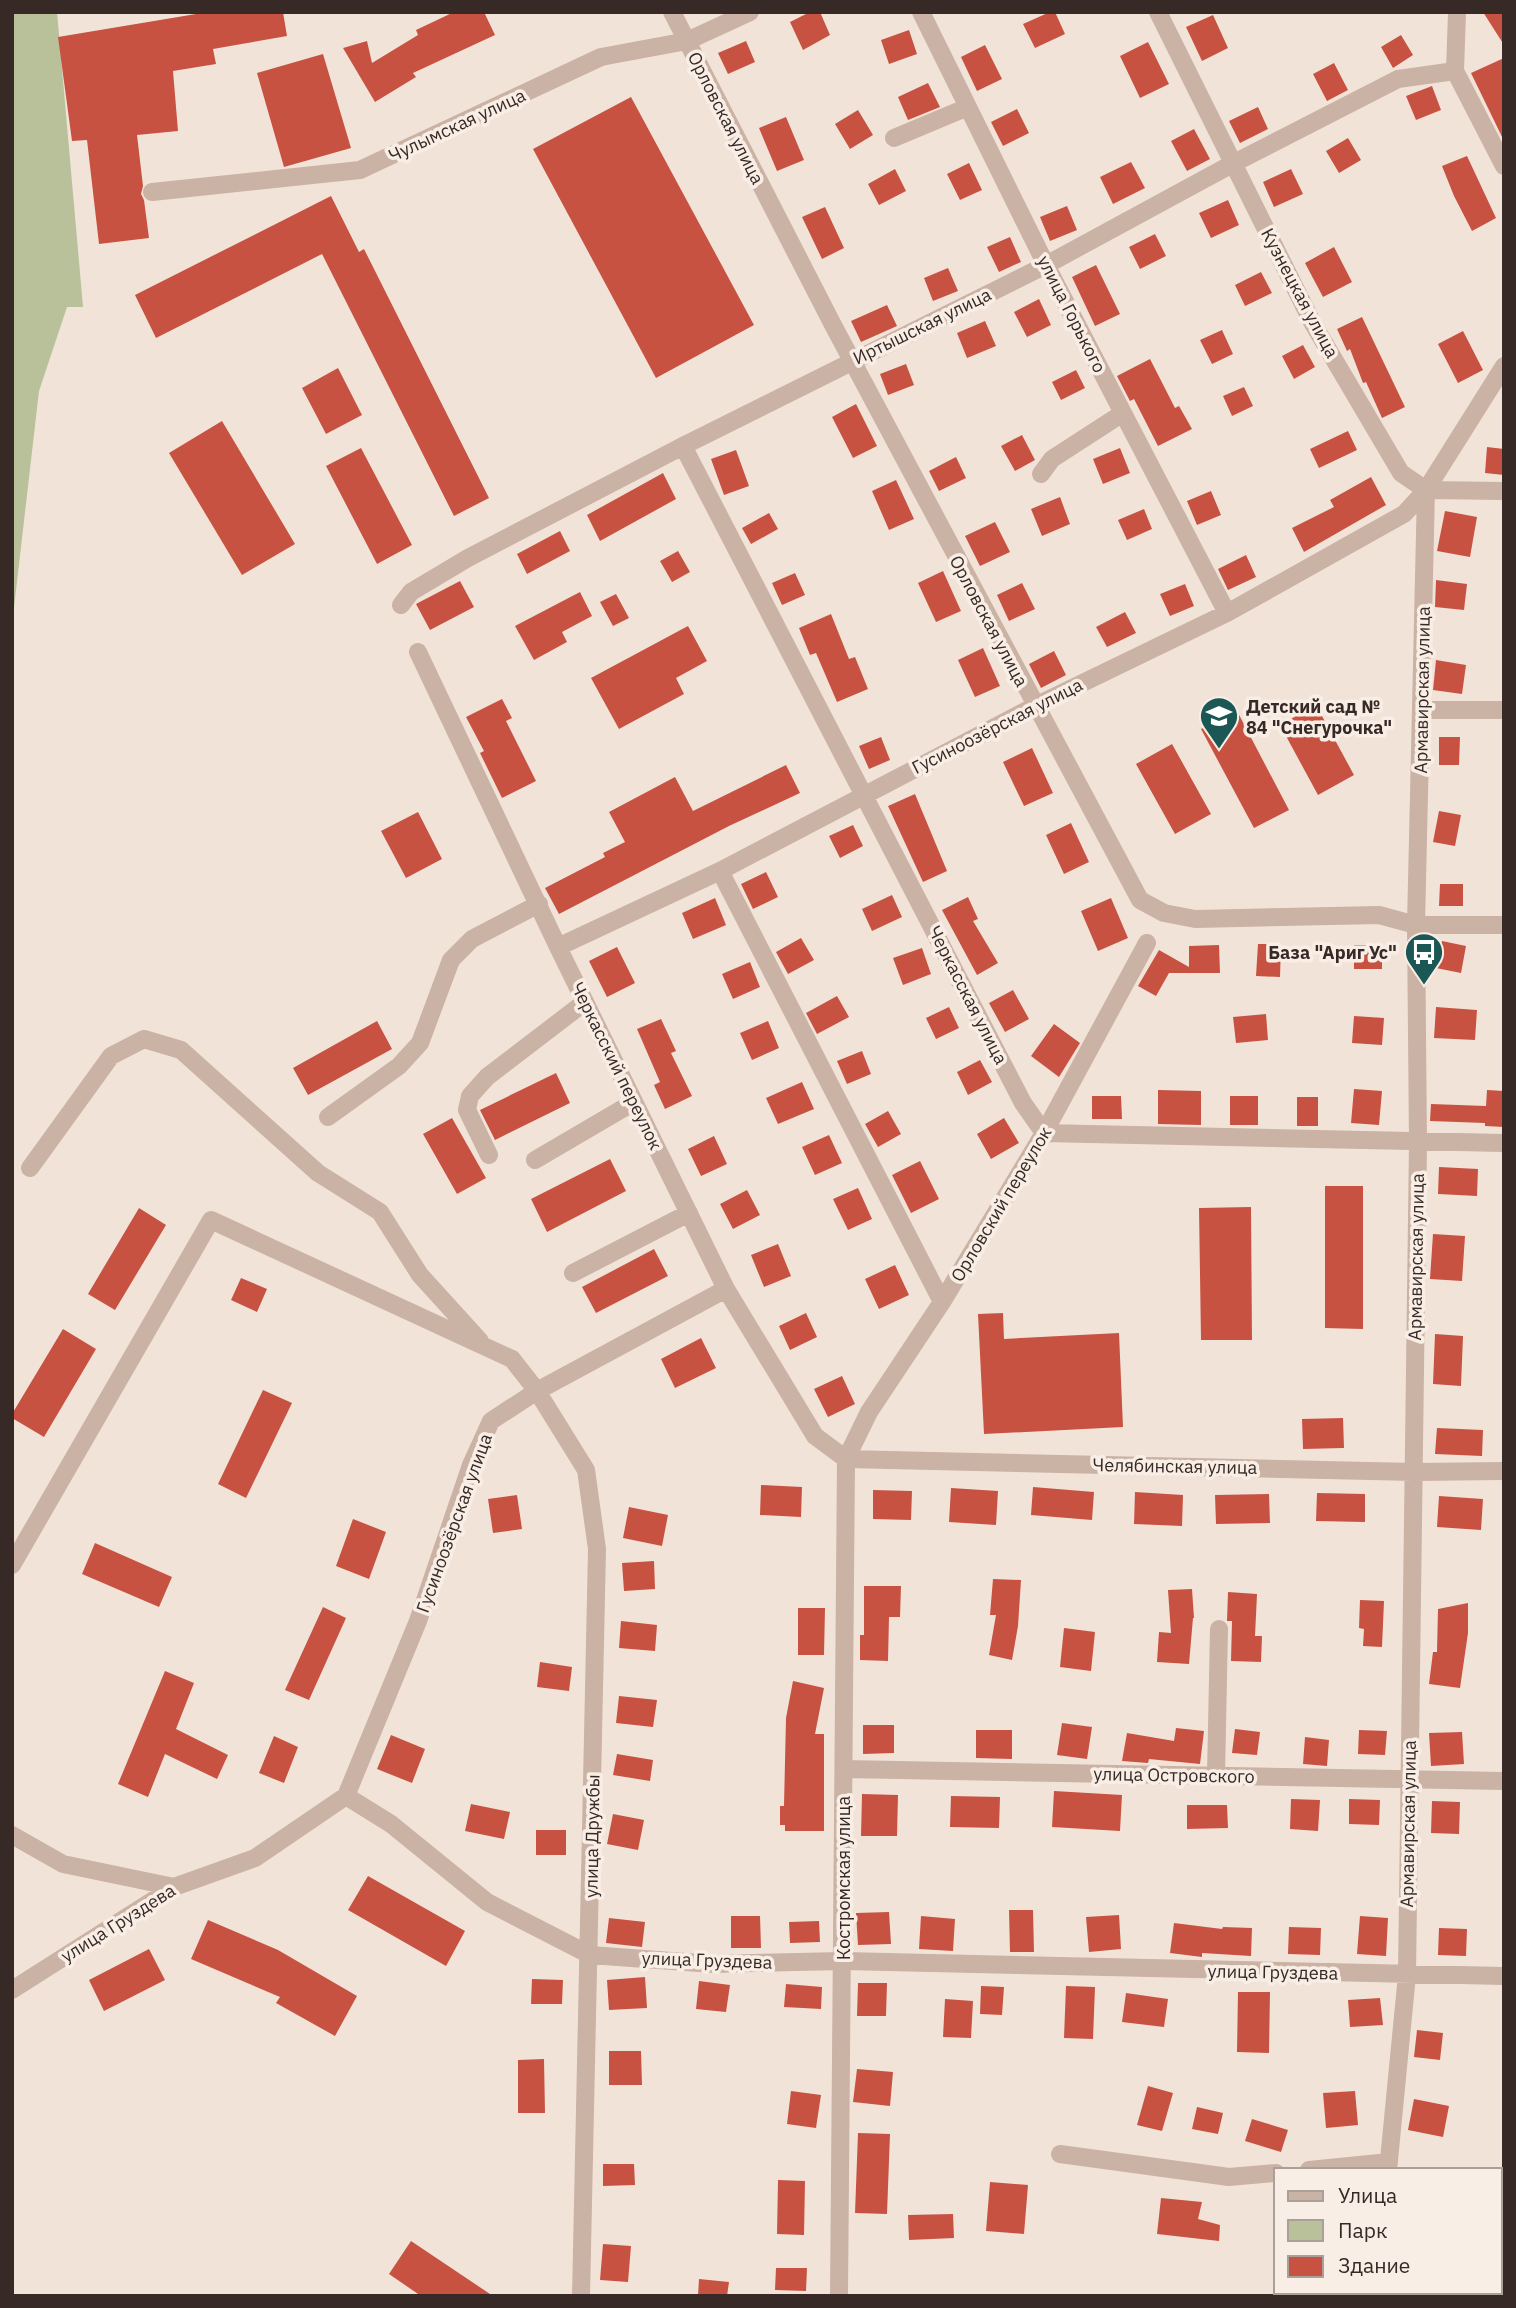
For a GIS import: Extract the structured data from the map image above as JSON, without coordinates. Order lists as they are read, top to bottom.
{
  "streets": {
    "street": [
      "Орловская улица",
      "Чулымская улица",
      "Кузнецкая улица",
      "улица Горького",
      "Иртышская улица",
      "Армавирская улица",
      "Гусиноозёрская улица",
      "Черкасская улица",
      "Черкасский переулок",
      "Орловский переулок",
      "Челябинская улица",
      "улица Островского",
      "улица Дружбы",
      "Костромская улица",
      "улица Груздева"
    ]
  },
  "crossings": [
    ["Орловская улица", "Чулымская улица"],
    ["Орловская улица", "Иртышская улица"],
    ["Орловская улица", "Армавирская улица"],
    ["Орловская улица", "Гусиноозёрская улица"],
    ["Кузнецкая улица", "Иртышская улица"],
    ["Кузнецкая улица", "Армавирская улица"],
    ["Кузнецкая улица", "Гусиноозёрская улица"],
    ["улица Горького", "Иртышская улица"],
    ["улица Горького", "Гусиноозёрская улица"],
    ["Иртышская улица", "Черкасская улица"],
    ["Армавирская улица", "Гусиноозёрская улица"],
    ["Армавирская улица", "Челябинская улица"],
    ["Армавирская улица", "улица Островского"],
    ["Армавирская улица", "улица Груздева"],
    ["Гусиноозёрская улица", "Черкасская улица"],
    ["Гусиноозёрская улица", "Черкасский переулок"],
    ["Гусиноозёрская улица", "улица Дружбы"],
    ["Гусиноозёрская улица", "улица Груздева"],
    ["Черкасская улица", "Орловский переулок"],
    ["Черкасский переулок", "Орловский переулок"],
    ["Черкасский переулок", "Челябинская улица"],
    ["Черкасский переулок", "Костромская улица"],
    ["Орловский переулок", "Челябинская улица"],
    ["Орловский переулок", "Костромская улица"],
    ["Челябинская улица", "Костромская улица"],
    ["улица Островского", "Костромская улица"],
    ["улица Дружбы", "улица Груздева"],
    ["Костромская улица", "улица Груздева"]
  ],
  "places": {
    "school or university": ["Детский сад № 84 \"Снегурочка\""],
    "bus stop": ["База \"Ариг Ус\""]
  },
  "legend": ["Улица", "Парк", "Здание"]
}
